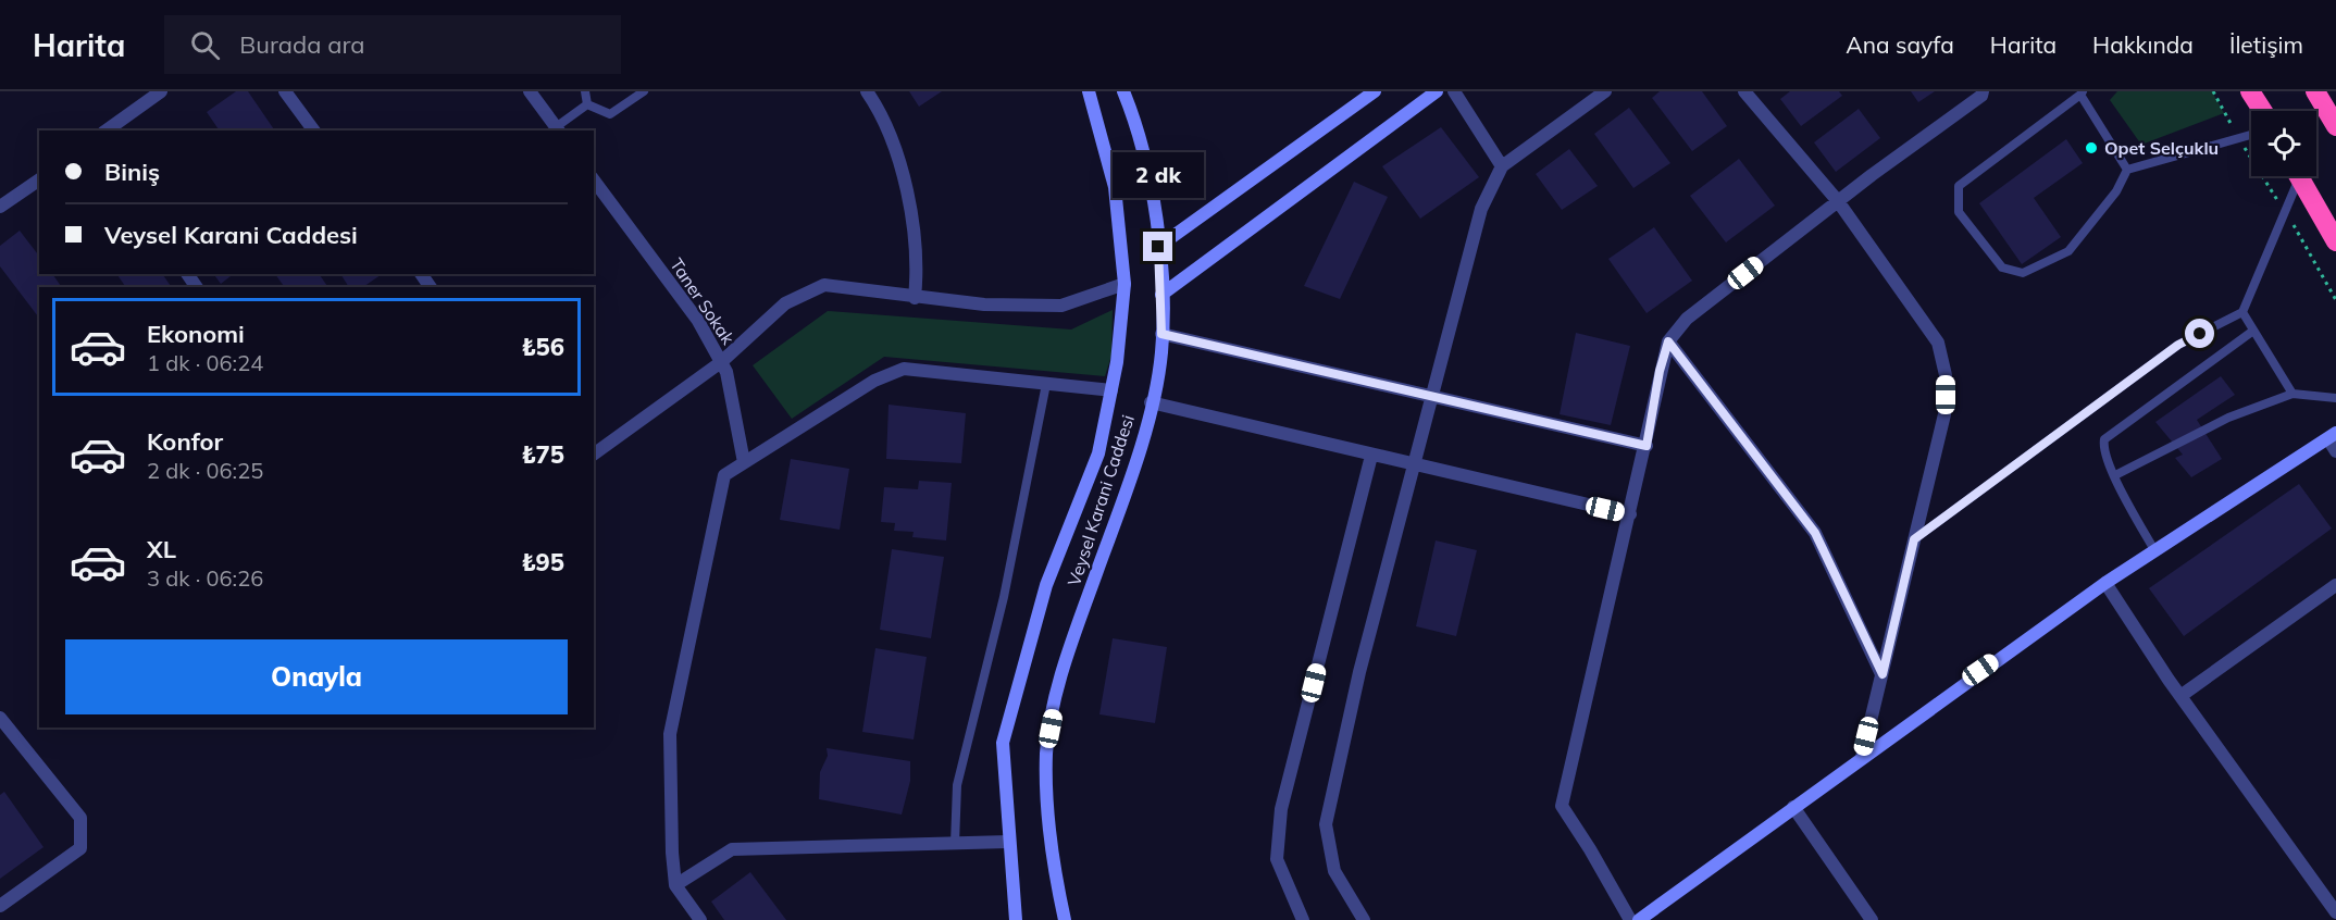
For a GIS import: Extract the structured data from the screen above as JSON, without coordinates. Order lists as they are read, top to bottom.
{
  "streets": {
    "main road": ["Veysel Karani Caddesi"],
    "street": ["Taner Sokak"]
  },
  "places": ["Opet Selçuklu"],
  "page": {
    "header": "Harita",
    "search": "Burada ara",
    "nav": [
      "Ana sayfa",
      "Harita",
      "Hakkında",
      "İletişim"
    ],
    "banner": ["Biniş", "Veysel Karani Caddesi"],
    "bubble": "2 dk",
    "list": [
      {
        "name": "Ekonomi",
        "note": "1 dk · 06:24",
        "value": "₺56"
      },
      {
        "name": "Konfor",
        "note": "2 dk · 06:25",
        "value": "₺75"
      },
      {
        "name": "XL",
        "note": "3 dk · 06:26",
        "value": "₺95"
      }
    ],
    "buttons": "Onayla"
  }
}
